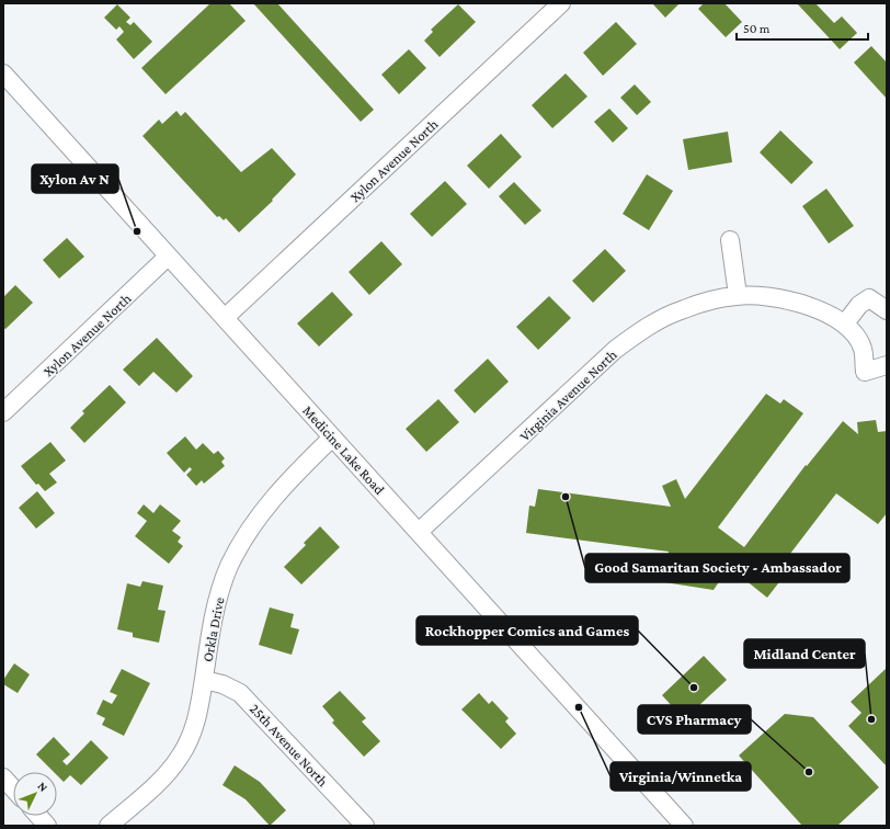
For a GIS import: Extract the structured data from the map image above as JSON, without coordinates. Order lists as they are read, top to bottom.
{
  "streets": {
    "street": [
      "Xylon Avenue North",
      "Virginia Avenue North",
      "Medicine Lake Road",
      "Orkla Drive",
      "25th Avenue North"
    ]
  },
  "crossings": [
    ["Xylon Avenue North", "Medicine Lake Road"],
    ["Virginia Avenue North", "Medicine Lake Road"],
    ["Medicine Lake Road", "Orkla Drive"],
    ["Orkla Drive", "25th Avenue North"]
  ],
  "places": [
    "Xylon Av N",
    "Good Samaritan Society - Ambassador",
    "Rockhopper Comics and Games",
    "Virginia/Winnetka",
    "Midland Center",
    "CVS Pharmacy"
  ],
  "scale_bar": "50 m",
  "north": "top right"
}
